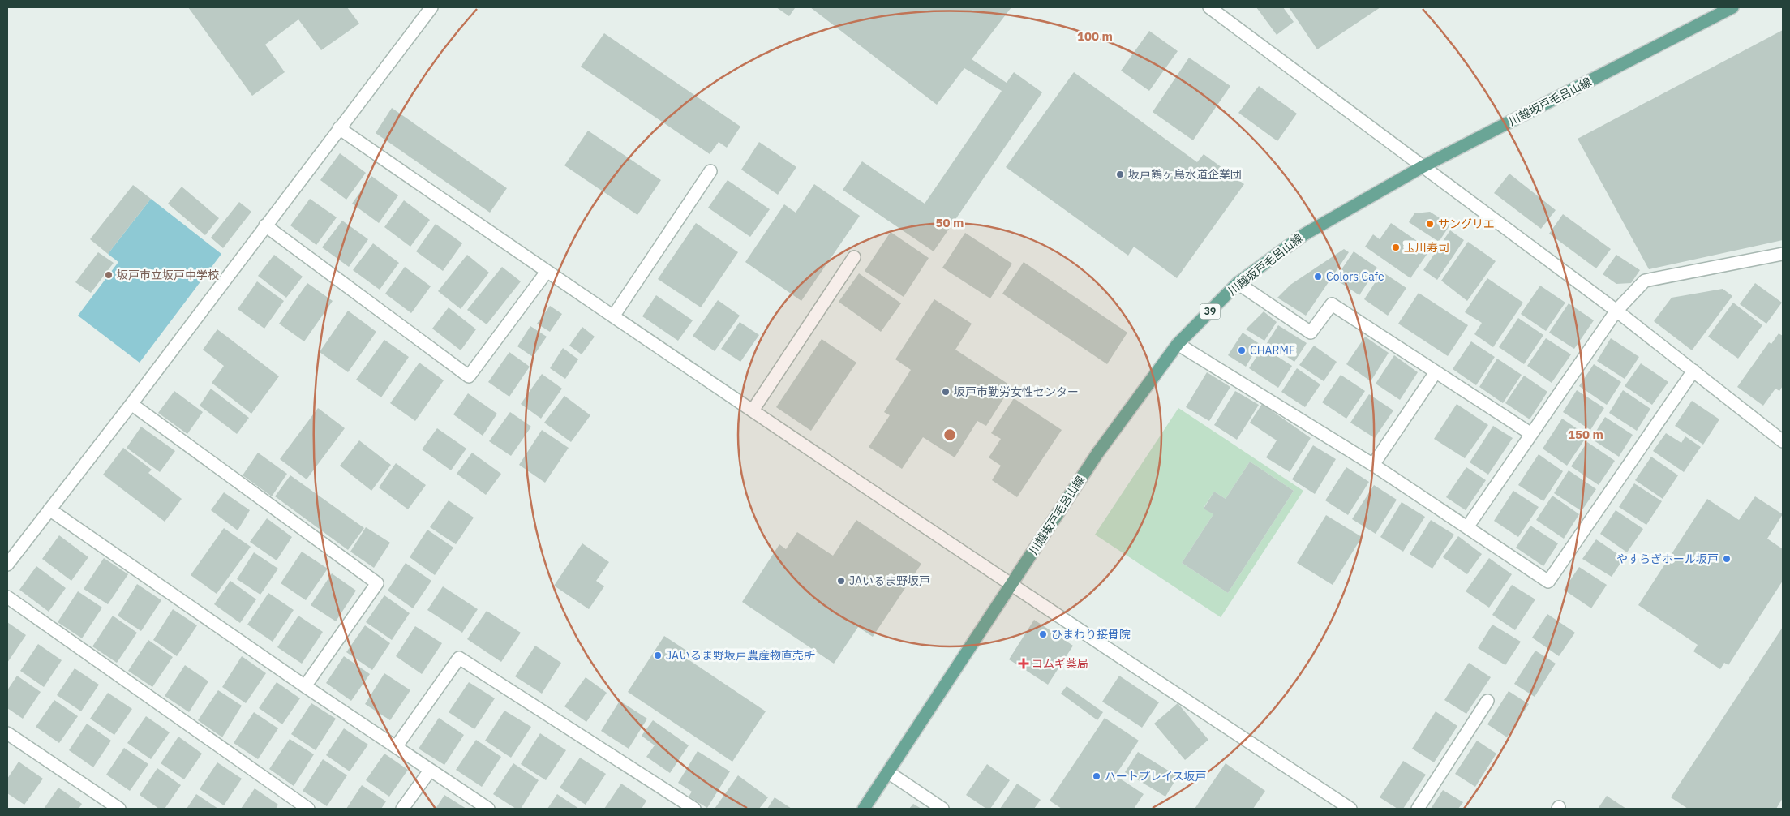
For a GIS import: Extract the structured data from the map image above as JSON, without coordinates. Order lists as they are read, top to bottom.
{
  "streets": {
    "main road": ["川越坂戸毛呂山線", "39"]
  },
  "places": {
    "other": [
      "坂戸鶴ヶ島水道企業団",
      "サングリエ",
      "玉川寿司",
      "坂戸市立坂戸中学校",
      "Colors Cafe",
      "CHARME",
      "坂戸市勤労女性センター",
      "やすらぎホール坂戸",
      "JAいるま野坂戸",
      "ひまわり接骨院",
      "JAいるま野坂戸農産物直売所",
      "ハートプレイス坂戸"
    ],
    "health": ["コムギ薬局"]
  },
  "rings": ["100 m", "50 m", "150 m"]
}
